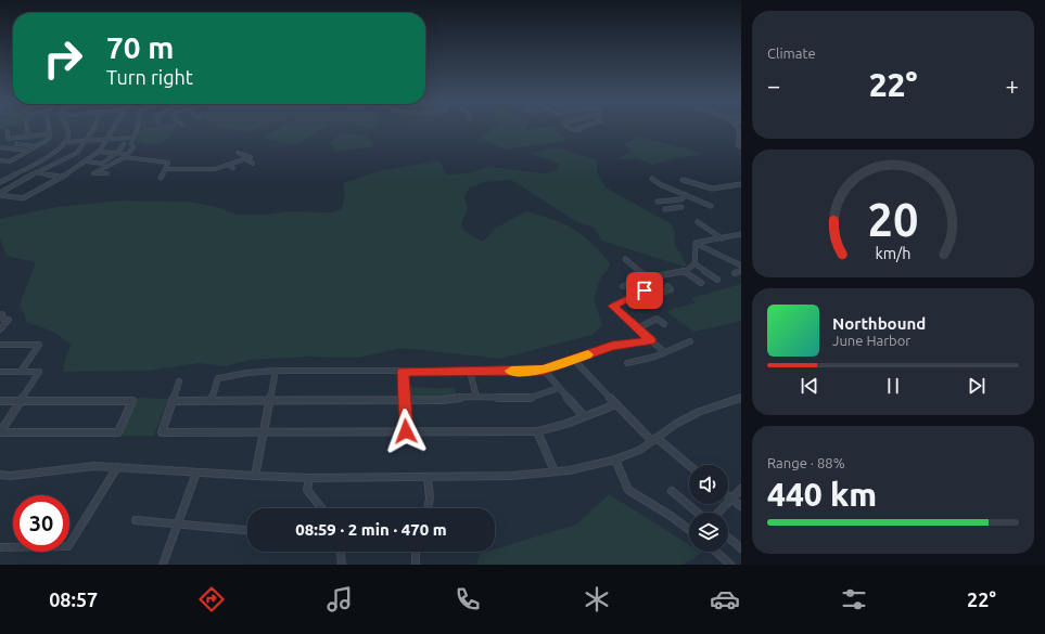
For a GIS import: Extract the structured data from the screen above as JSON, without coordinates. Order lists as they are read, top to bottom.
{
  "page": {
    "tile": [
      "Climate",
      ["Range · 88%", "440 km"]
    ],
    "turn": ["70 m", "Turn right"],
    "heat": ["−", "22°", "+"],
    "song": ["Northbound", "June Harbor"],
    "limit": "30",
    "trip": "08:59 · 2 min · 470 m",
    "tabs": ["08:57", "22°"],
    "gauge": ["20", "km/h"]
  }
}
